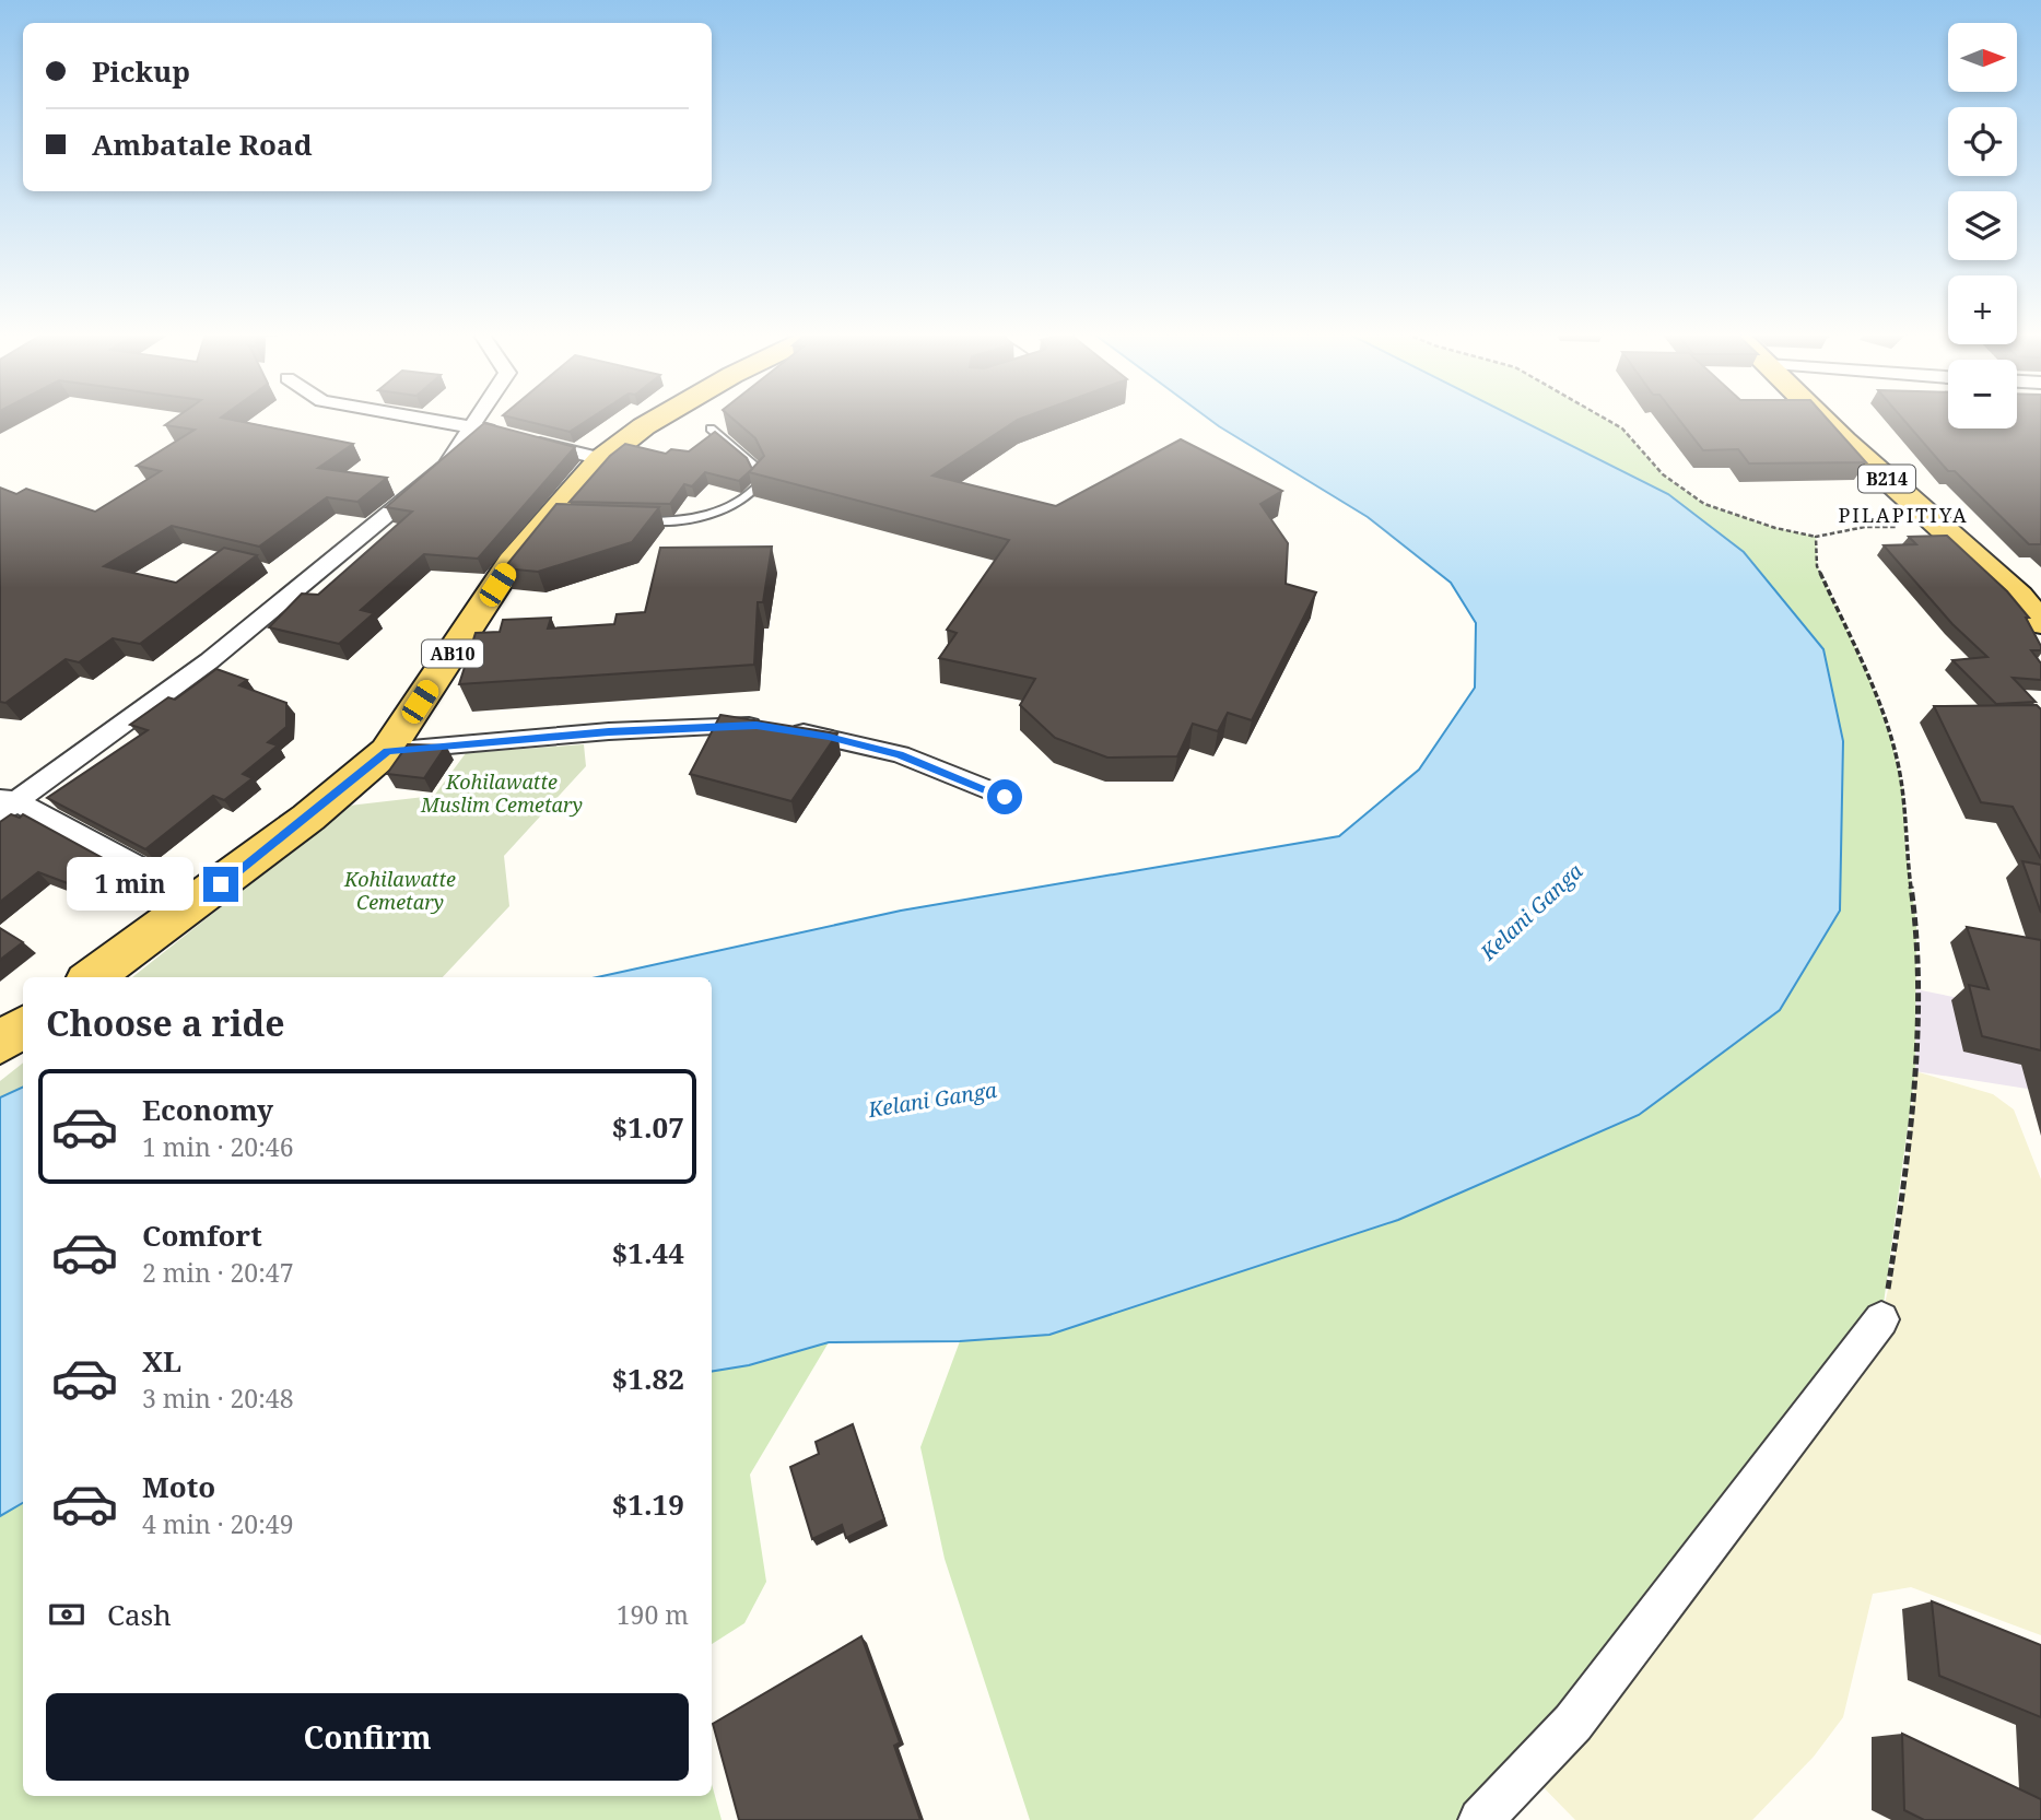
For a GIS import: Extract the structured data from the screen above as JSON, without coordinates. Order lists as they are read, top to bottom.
{
  "streets": {
    "main road": ["B214", "AB10"]
  },
  "districts": ["PILAPITIYA"],
  "water": ["Kelani Ganga"],
  "parks": ["Kohilawatte Muslim Cemetary", "Kohilawatte Cemetary"],
  "north": "right",
  "page": {
    "map_buttons": ["+", "−"],
    "banner": ["Pickup", "Ambatale Road"],
    "bubble": "1 min",
    "heading": "Choose a ride",
    "list": [
      {
        "name": "Economy",
        "note": "1 min · 20:46",
        "value": "$1.07"
      },
      {
        "name": "Comfort",
        "note": "2 min · 20:47",
        "value": "$1.44"
      },
      {
        "name": "XL",
        "note": "3 min · 20:48",
        "value": "$1.82"
      },
      {
        "name": "Moto",
        "note": "4 min · 20:49",
        "value": "$1.19"
      }
    ],
    "pay": ["Cash", "190 m"],
    "buttons": "Confirm"
  }
}
